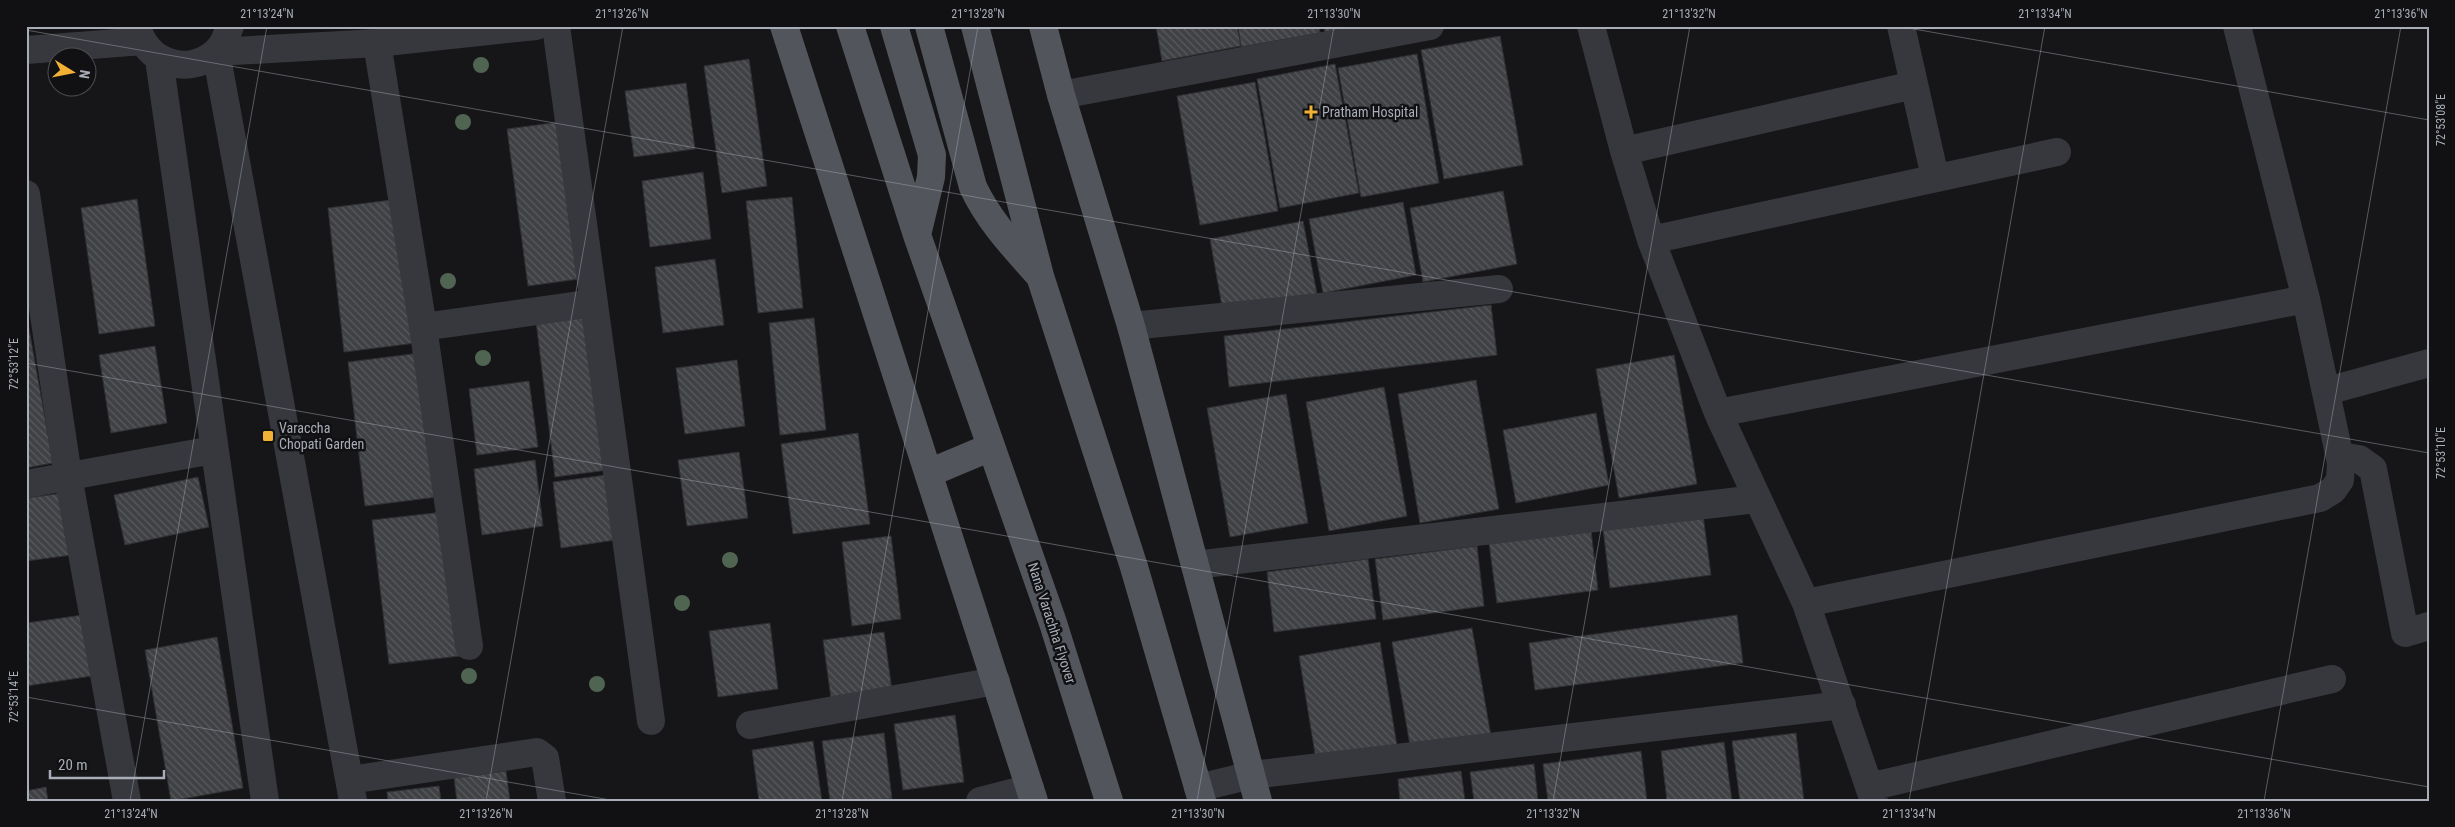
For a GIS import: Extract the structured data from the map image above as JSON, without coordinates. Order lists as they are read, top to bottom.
{
  "streets": {
    "main road": ["Nana Varachha Flyover"]
  },
  "places": {
    "health": ["Pratham Hospital"],
    "transit": ["Varaccha Chopati Garden"]
  },
  "scale_bar": "20 m",
  "north": "right",
  "coordinates": [
    "21°13'24\"N",
    "21°13'26\"N",
    "21°13'28\"N",
    "21°13'30\"N",
    "21°13'32\"N",
    "21°13'34\"N",
    "21°13'36\"N",
    "72°53'08\"E",
    "72°53'12\"E",
    "72°53'10\"E",
    "72°53'14\"E"
  ]
}
